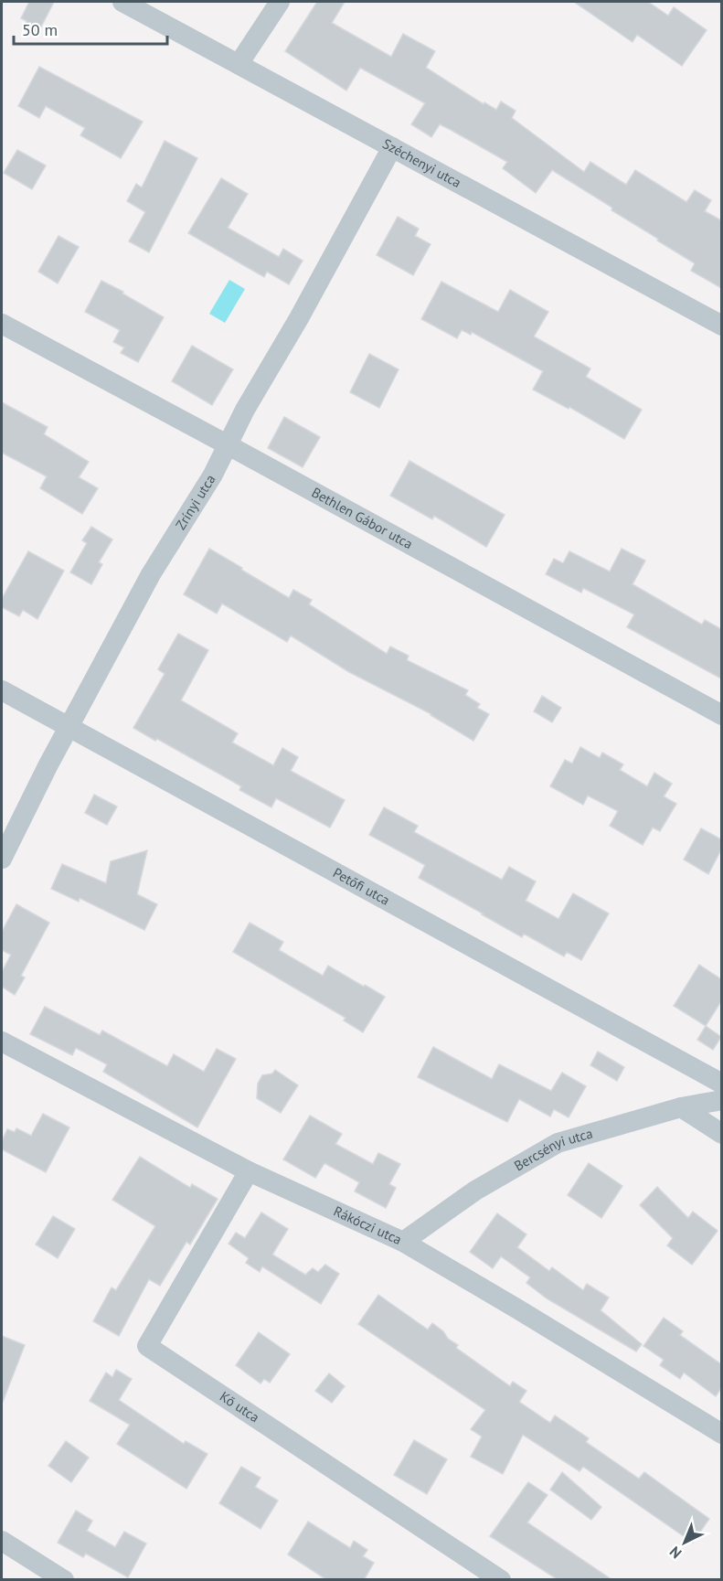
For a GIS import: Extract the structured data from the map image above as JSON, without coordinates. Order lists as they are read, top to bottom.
{
  "streets": {
    "street": [
      "Széchenyi utca",
      "Zrínyi utca",
      "Bethlen Gábor utca",
      "Petőfi utca",
      "Bercsényi utca",
      "Rákóczi utca",
      "Kő utca"
    ]
  },
  "crossings": [
    ["Széchenyi utca", "Zrínyi utca"],
    ["Zrínyi utca", "Bethlen Gábor utca"],
    ["Zrínyi utca", "Petőfi utca"],
    ["Bercsényi utca", "Rákóczi utca"],
    ["Rákóczi utca", "Kő utca"]
  ],
  "scale_bar": "50 m",
  "north": "bottom left"
}
